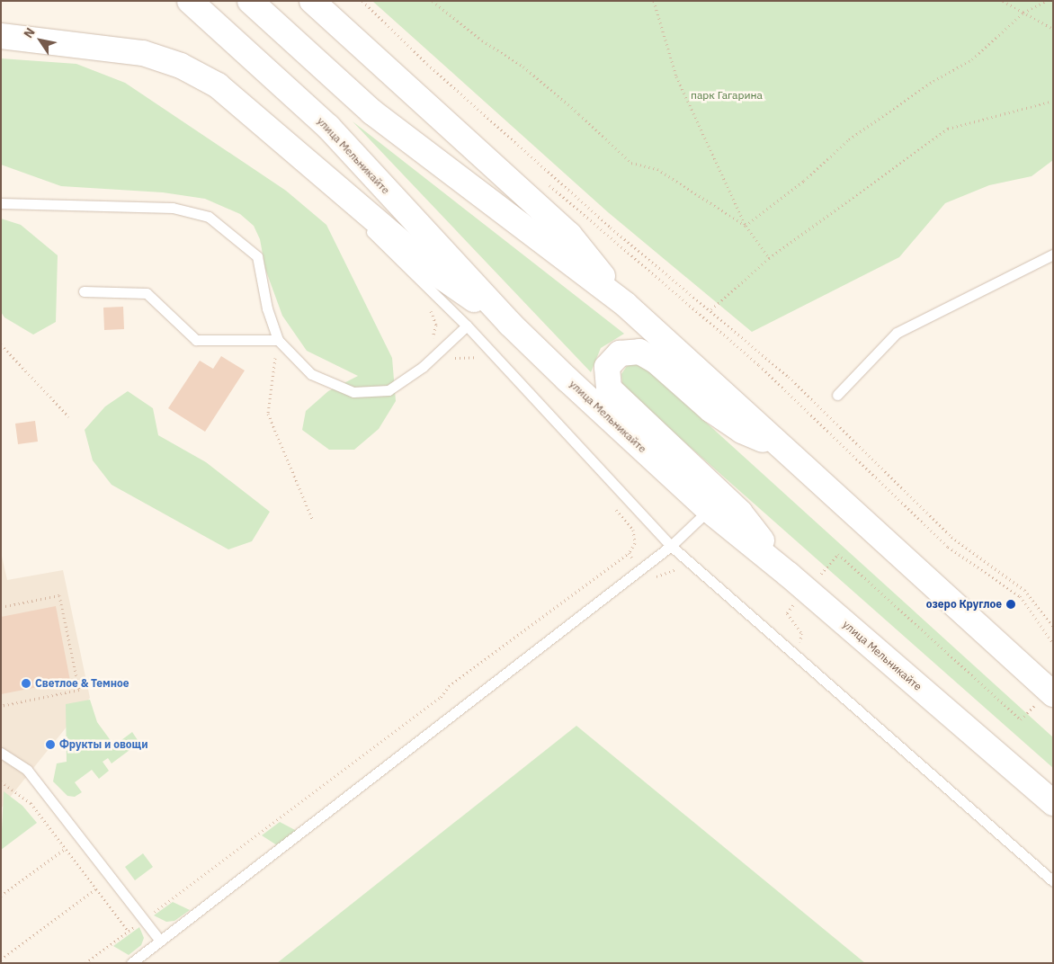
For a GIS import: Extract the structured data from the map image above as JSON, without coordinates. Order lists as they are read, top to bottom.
{
  "streets": {
    "main road": ["улица Мельникайте"]
  },
  "parks": ["парк Гагарина"],
  "places": ["озеро Круглое", "Светлое & Темное", "Фрукты и овощи"],
  "north": "top left"
}
